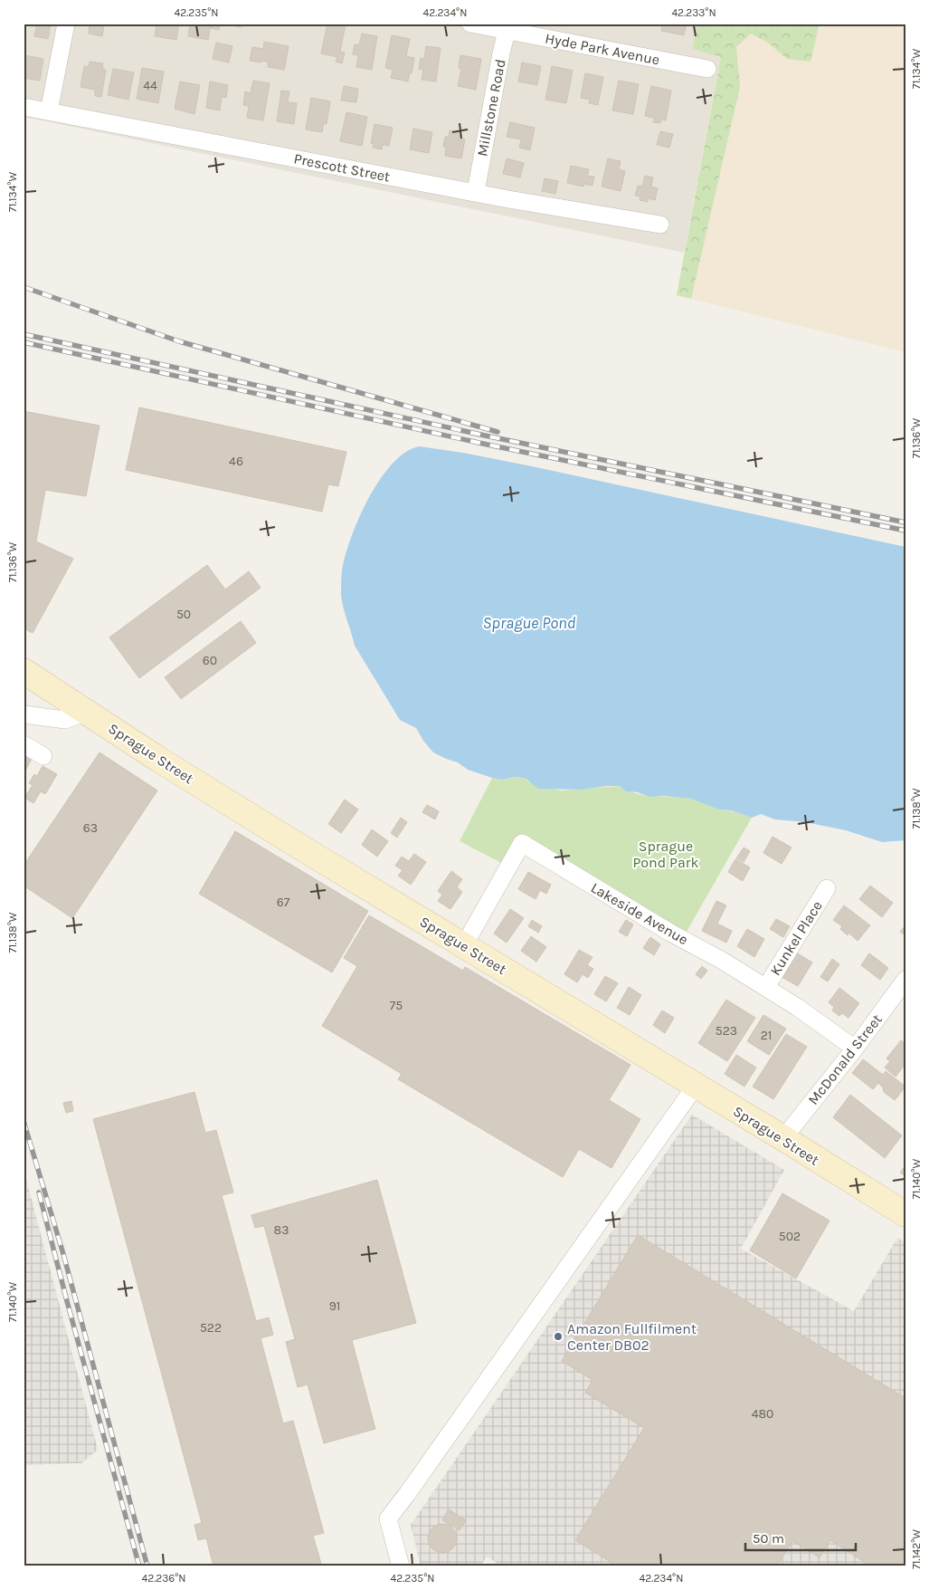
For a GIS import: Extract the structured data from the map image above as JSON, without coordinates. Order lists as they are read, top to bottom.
{
  "streets": {
    "main road": ["Sprague Street"],
    "street": [
      "Hyde Park Avenue",
      "Millstone Road",
      "Prescott Street",
      "Lakeside Avenue",
      "Kunkel Place",
      "McDonald Street"
    ]
  },
  "crossings": [
    ["Hyde Park Avenue", "Millstone Road"],
    ["Millstone Road", "Prescott Street"],
    ["Sprague Street", "Lakeside Avenue"],
    ["Sprague Street", "McDonald Street"],
    ["Lakeside Avenue", "Kunkel Place"],
    ["Lakeside Avenue", "McDonald Street"]
  ],
  "water": ["Sprague Pond"],
  "parks": ["Sprague Pond Park"],
  "places": ["Amazon Fullfilment Center DB02"],
  "house_numbers": [
    "44",
    "46",
    "50",
    "60",
    "63",
    "67",
    "75",
    "523",
    "21",
    "83",
    "502",
    "91",
    "522",
    "480"
  ],
  "scale_bar": "50 m",
  "coordinates": [
    "42.235°N",
    "42.234°N",
    "42.233°N",
    "71.134°W",
    "71.136°W",
    "71.138°W",
    "71.140°W",
    "71.142°W",
    "42.236°N"
  ]
}
